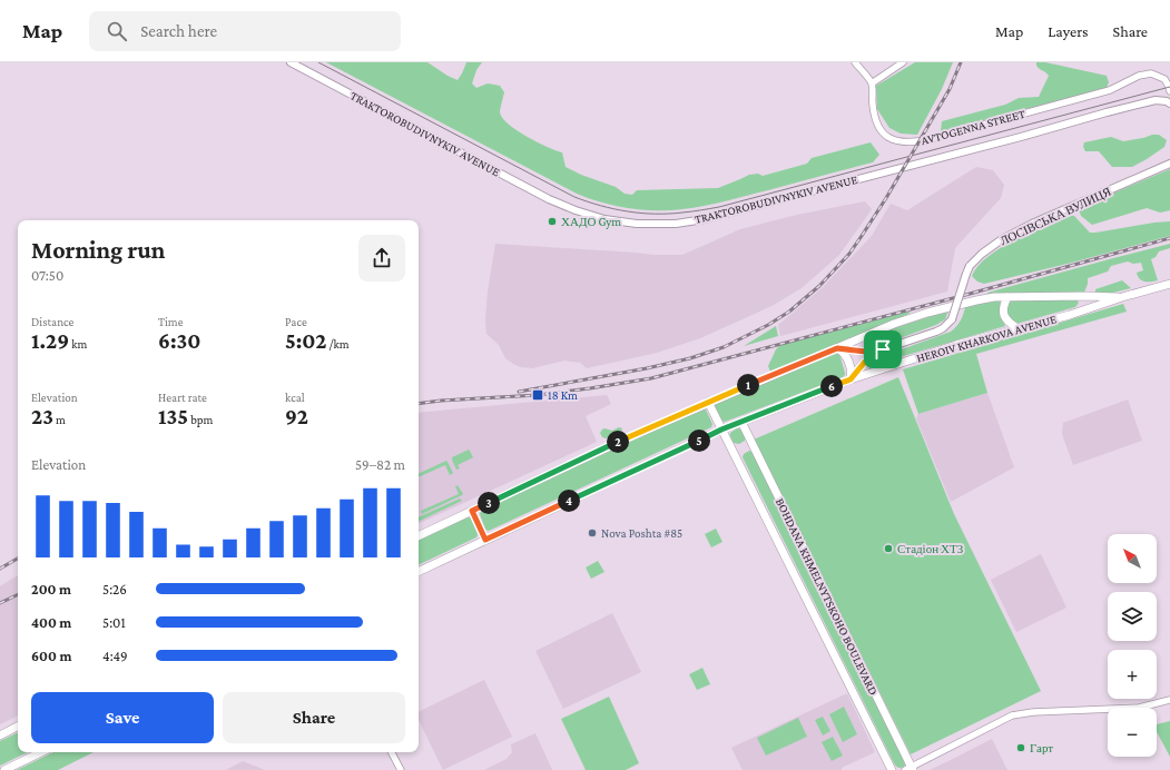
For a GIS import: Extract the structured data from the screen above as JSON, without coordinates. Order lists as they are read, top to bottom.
{
  "streets": {
    "main road": [
      "TRAKTOROBUDIVNYKIV AVENUE",
      "ЛОСІВСЬКА ВУЛИЦЯ",
      "HEROIV KHARKOVA AVENUE",
      "BOHDANA KHMELNYTSKOHO BOULEVARD"
    ],
    "street": ["AVTOGENNA STREET"]
  },
  "crossings": [
    ["ЛОСІВСЬКА ВУЛИЦЯ", "HEROIV KHARKOVA AVENUE"],
    ["HEROIV KHARKOVA AVENUE", "BOHDANA KHMELNYTSKOHO BOULEVARD"]
  ],
  "places": {
    "other": [
      "ХАДО Gym",
      "Nova Poshta #85",
      "Стадіон ХТЗ",
      "Гарт"
    ],
    "transit": ["18 Km"]
  },
  "north": "top left",
  "page": {
    "header": "Map",
    "search": "Search here",
    "nav": ["Map", "Layers", "Share"],
    "heading": ["Morning run", "07:50"],
    "stats": [
      ["Distance", "1.29 km"],
      ["Time", "6:30"],
      ["Pace", "5:02 /km"],
      ["Elevation", "23 m"],
      ["Heart rate", "135 bpm"],
      ["kcal", "92"]
    ],
    "pins": [
      "1",
      "6",
      "5",
      "2",
      "4",
      "3"
    ],
    "chart": ["Elevation", "59–82 m"],
    "map_buttons": ["+", "−"],
    "list": [
      {
        "name": "200 m",
        "note": "5:26"
      },
      {
        "name": "400 m",
        "note": "5:01"
      },
      {
        "name": "600 m",
        "note": "4:49"
      }
    ],
    "buttons": ["Save", "Share"]
  }
}
